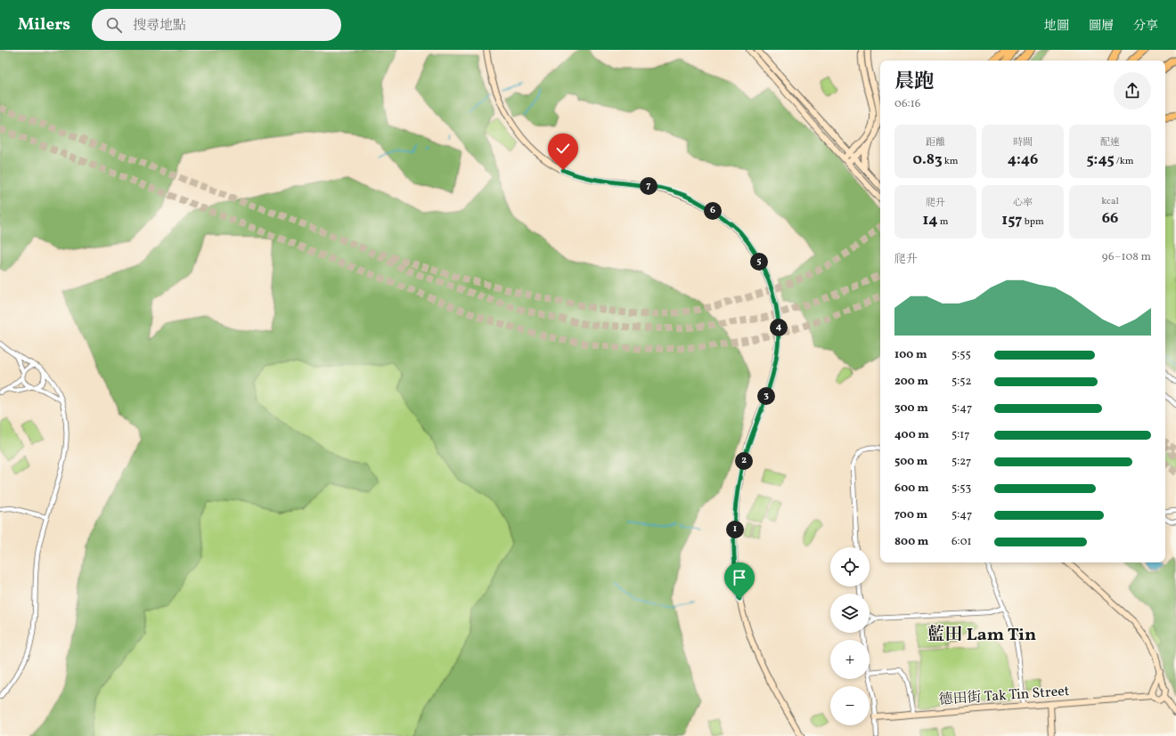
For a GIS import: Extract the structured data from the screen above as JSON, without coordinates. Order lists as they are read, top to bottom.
{
  "streets": {
    "main road": ["德田街 Tak Tin Street"]
  },
  "districts": ["藍田 Lam Tin"],
  "page": {
    "header": "Milers",
    "search": "搜尋地點",
    "nav": ["地圖", "圖層", "分享"],
    "heading": ["晨跑", "06:16"],
    "stats": [
      ["距離", "0.83 km"],
      ["時間", "4:46"],
      ["配速", "5:45 /km"],
      ["爬升", "14 m"],
      ["心率", "157 bpm"],
      ["kcal", "66"]
    ],
    "pins": [
      "7",
      "6",
      "5",
      "4",
      "3",
      "2",
      "1"
    ],
    "chart": ["爬升", "96–108 m"],
    "list": [
      {
        "name": "100 m",
        "note": "5:55"
      },
      {
        "name": "200 m",
        "note": "5:52"
      },
      {
        "name": "300 m",
        "note": "5:47"
      },
      {
        "name": "400 m",
        "note": "5:17"
      },
      {
        "name": "500 m",
        "note": "5:27"
      },
      {
        "name": "600 m",
        "note": "5:53"
      },
      {
        "name": "700 m",
        "note": "5:47"
      },
      {
        "name": "800 m",
        "note": "6:01"
      }
    ],
    "map_buttons": ["+", "−"]
  }
}
